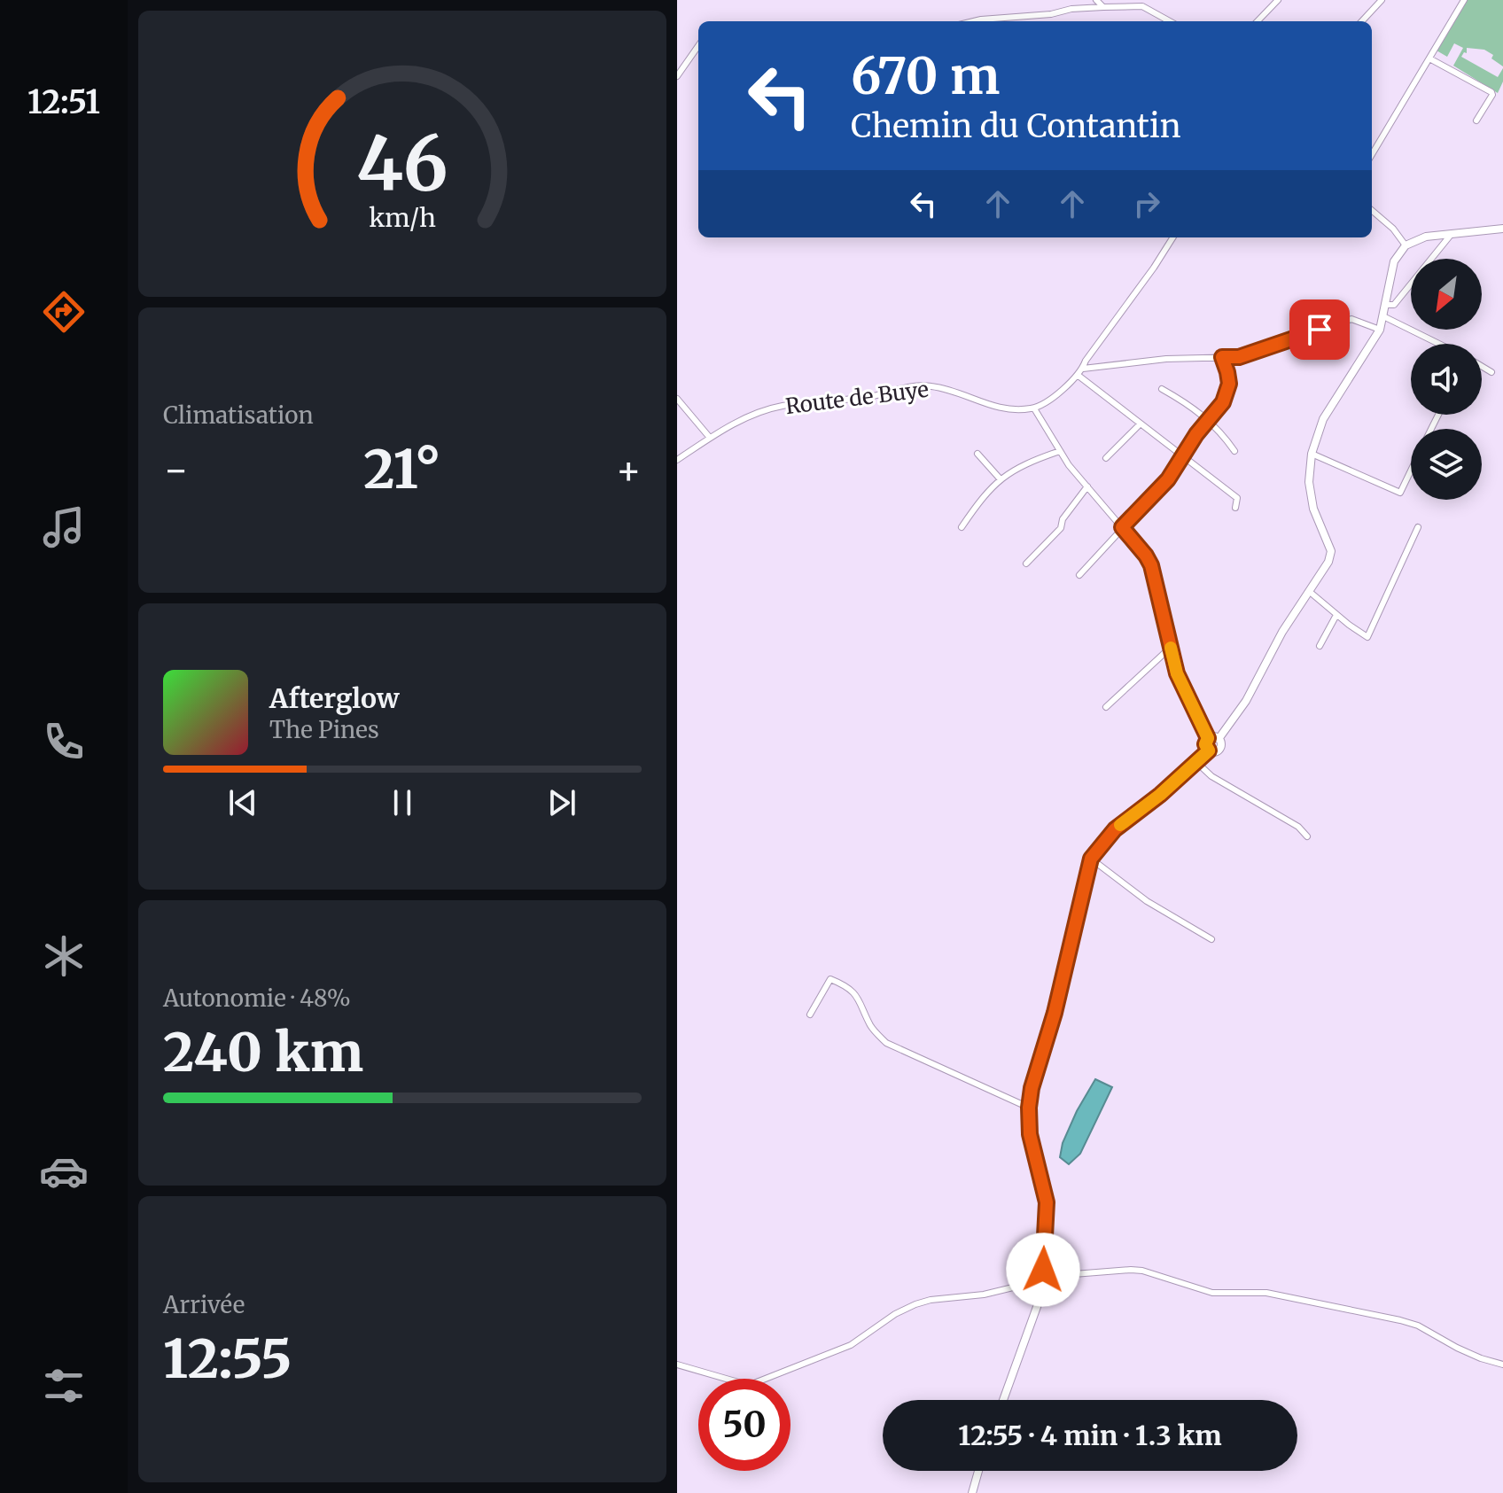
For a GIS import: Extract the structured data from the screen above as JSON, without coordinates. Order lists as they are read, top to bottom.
{
  "streets": {
    "street": ["Route de Buye"]
  },
  "north": "bottom left",
  "page": {
    "tabs": "12:51",
    "turn": ["670 m", "Chemin du Contantin"],
    "tile": [
      "Climatisation",
      ["Autonomie · 48%", "240 km"],
      ["Arrivée", "12:55"]
    ],
    "heat": ["−", "21°", "+"],
    "song": ["Afterglow", "The Pines"],
    "limit": "50",
    "trip": "12:55 · 4 min · 1.3 km",
    "gauge": ["46", "km/h"]
  }
}
